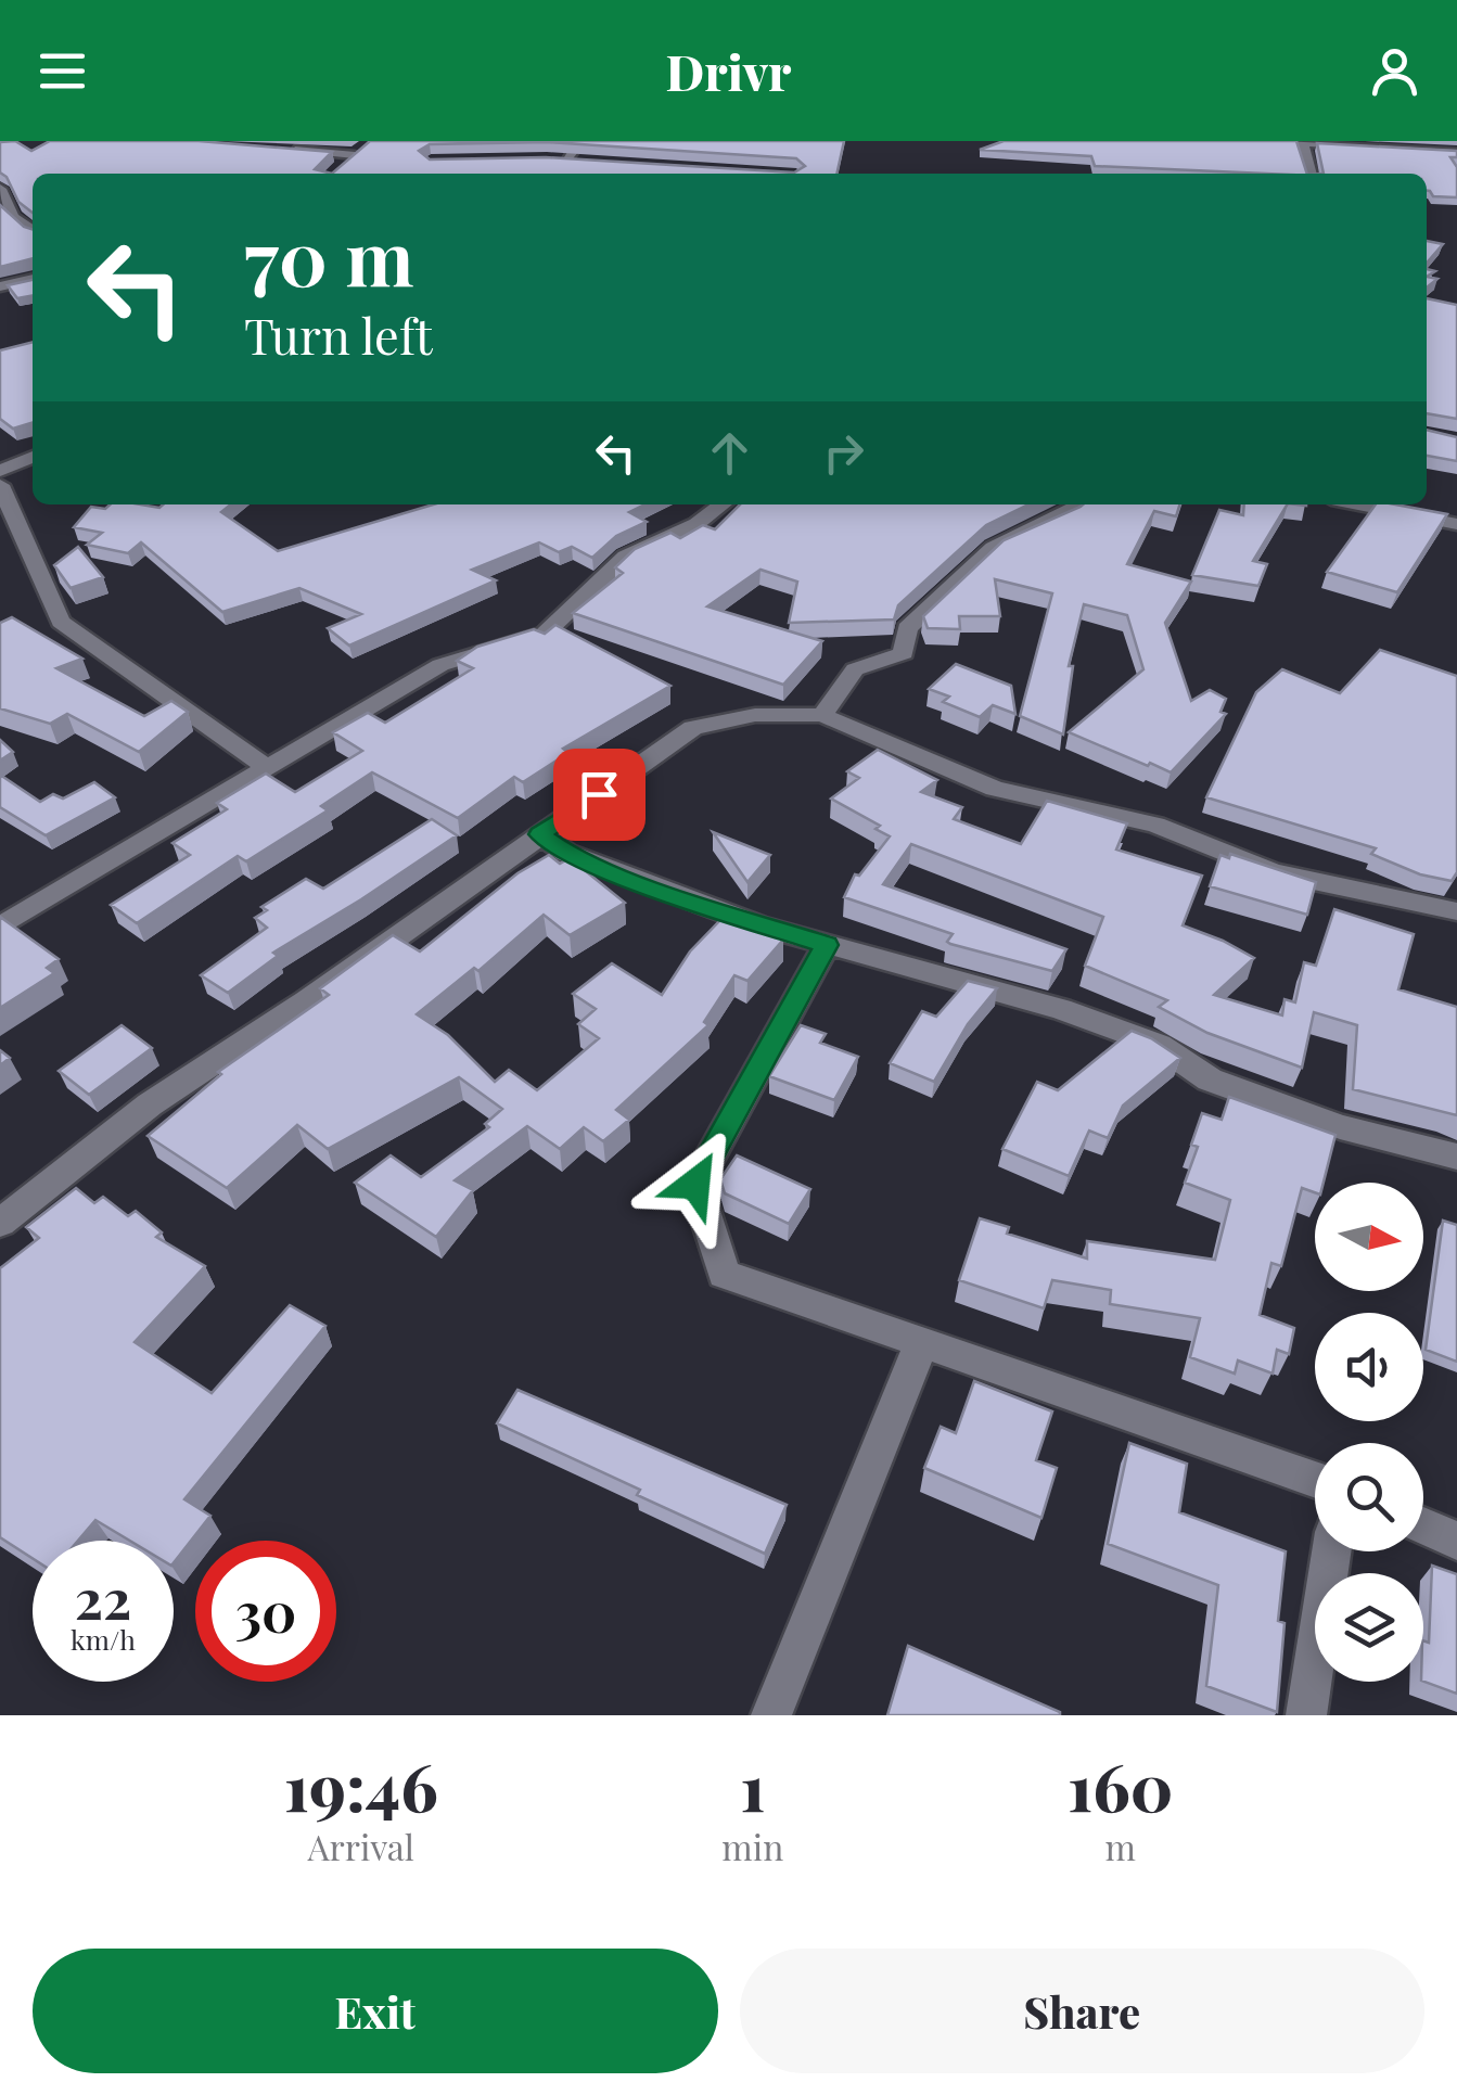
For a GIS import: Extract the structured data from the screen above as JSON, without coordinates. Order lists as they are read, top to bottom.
{
  "north": "right",
  "page": {
    "header": "Drivr",
    "turn": ["70 m", "Turn left"],
    "speed": "22 km/h",
    "limit": "30",
    "eta": [
      "19:46",
      "Arrival",
      "1",
      "min",
      "160",
      "m"
    ],
    "buttons": ["Exit", "Share"]
  }
}
